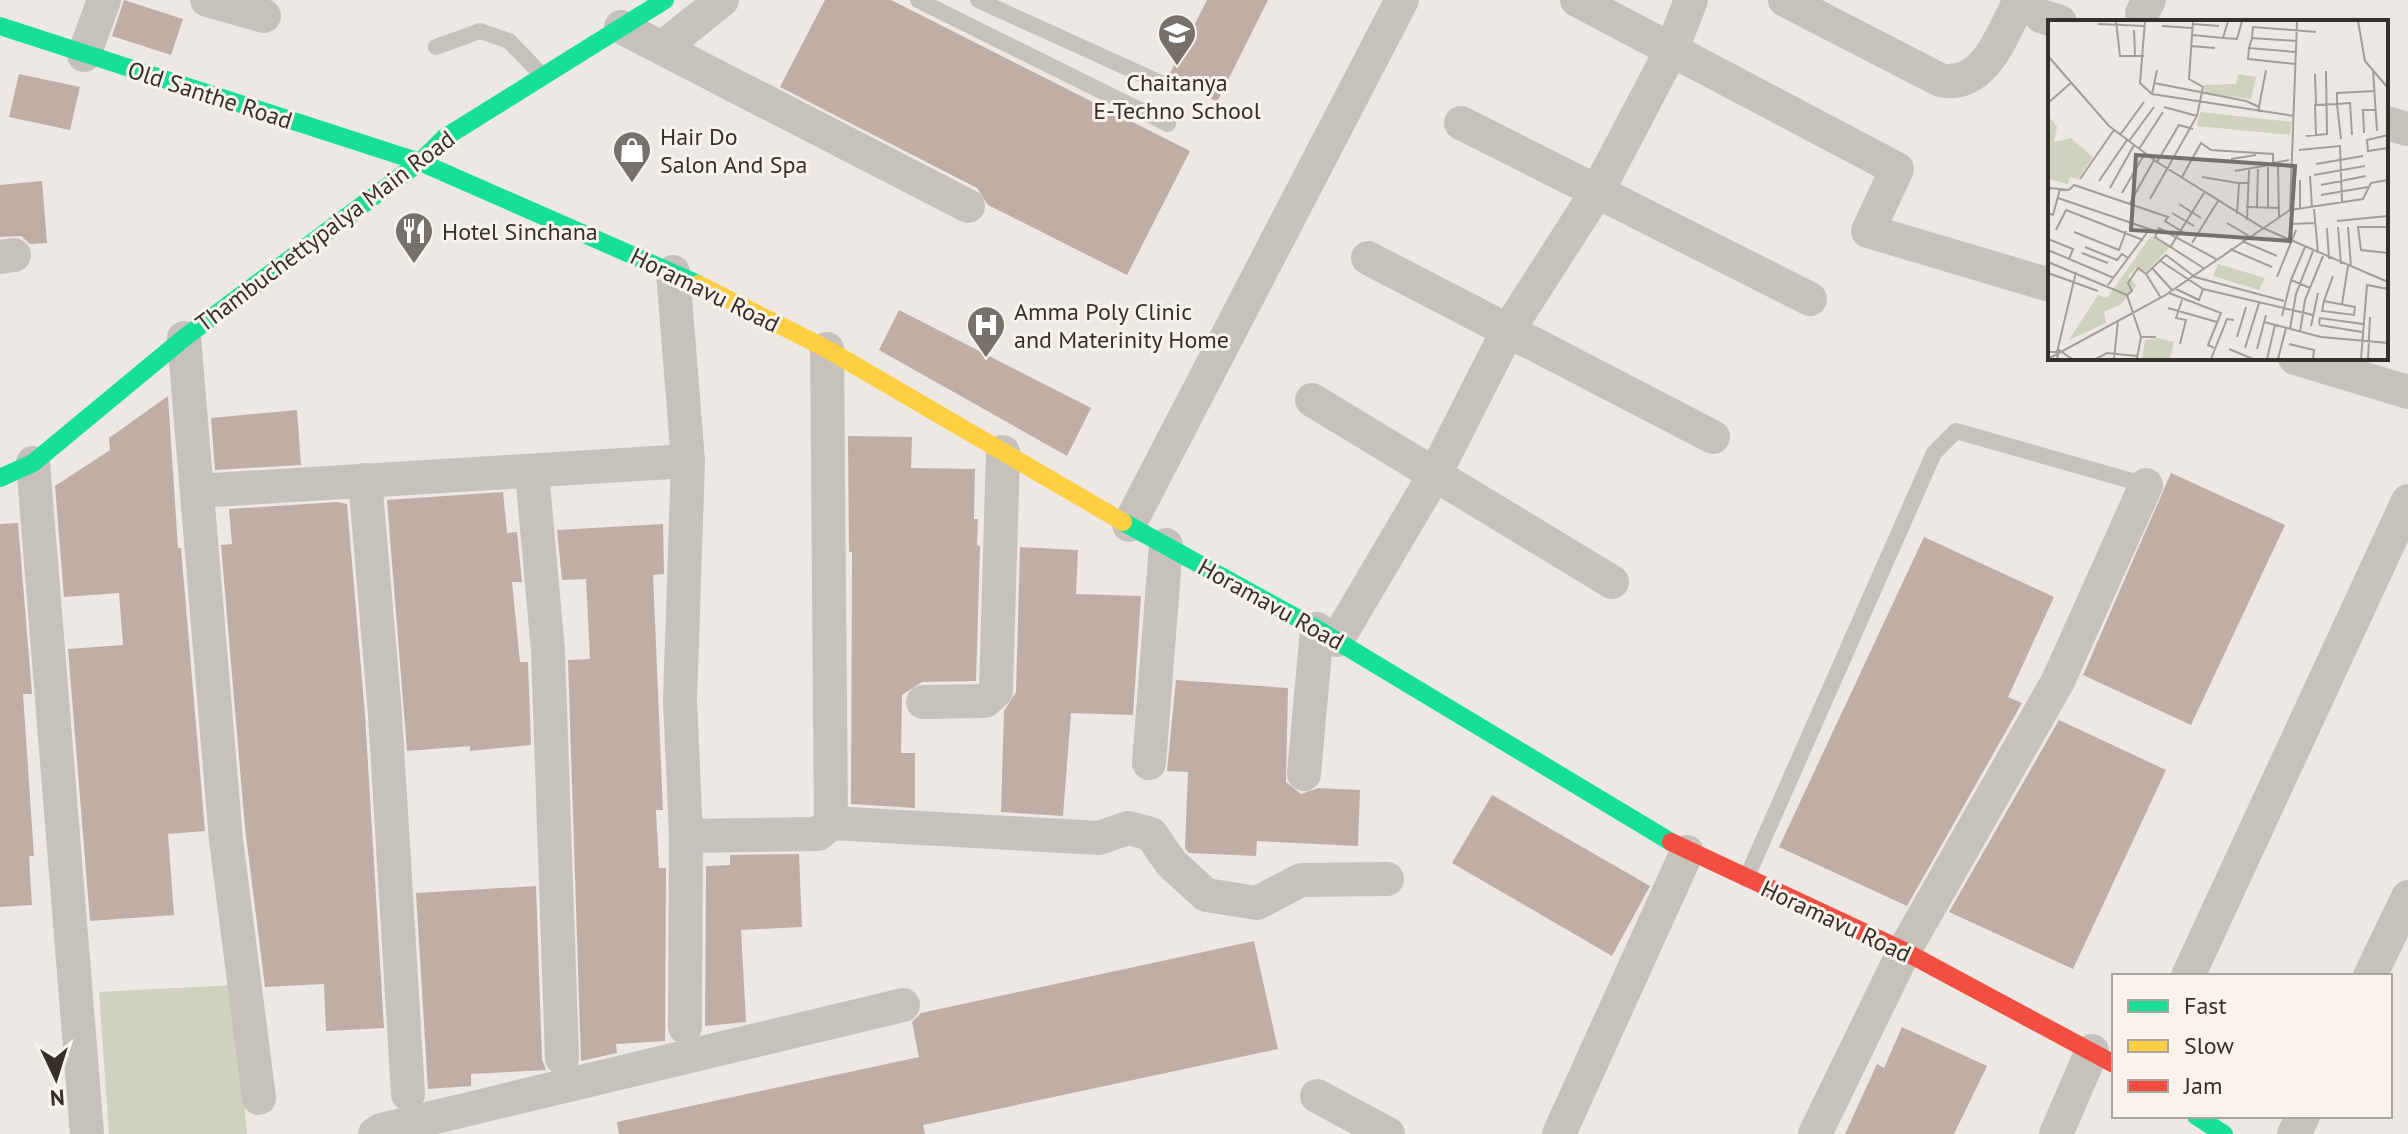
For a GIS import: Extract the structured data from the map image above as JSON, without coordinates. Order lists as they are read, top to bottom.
{
  "streets": {
    "street": ["Old Santhe Road", "Thambuchettypalya Main Road", "Horamavu Road"]
  },
  "crossings": [
    ["Old Santhe Road", "Thambuchettypalya Main Road"],
    ["Old Santhe Road", "Horamavu Road"],
    ["Thambuchettypalya Main Road", "Horamavu Road"]
  ],
  "places": {
    "school or university": ["Chaitanya E-Techno School"],
    "shop": ["Hair Do Salon And Spa"],
    "restaurant": ["Hotel Sinchana"],
    "hospital": ["Amma Poly Clinic and Materinity Home"]
  },
  "legend": ["Fast", "Slow", "Jam"],
  "north": "bottom"
}
